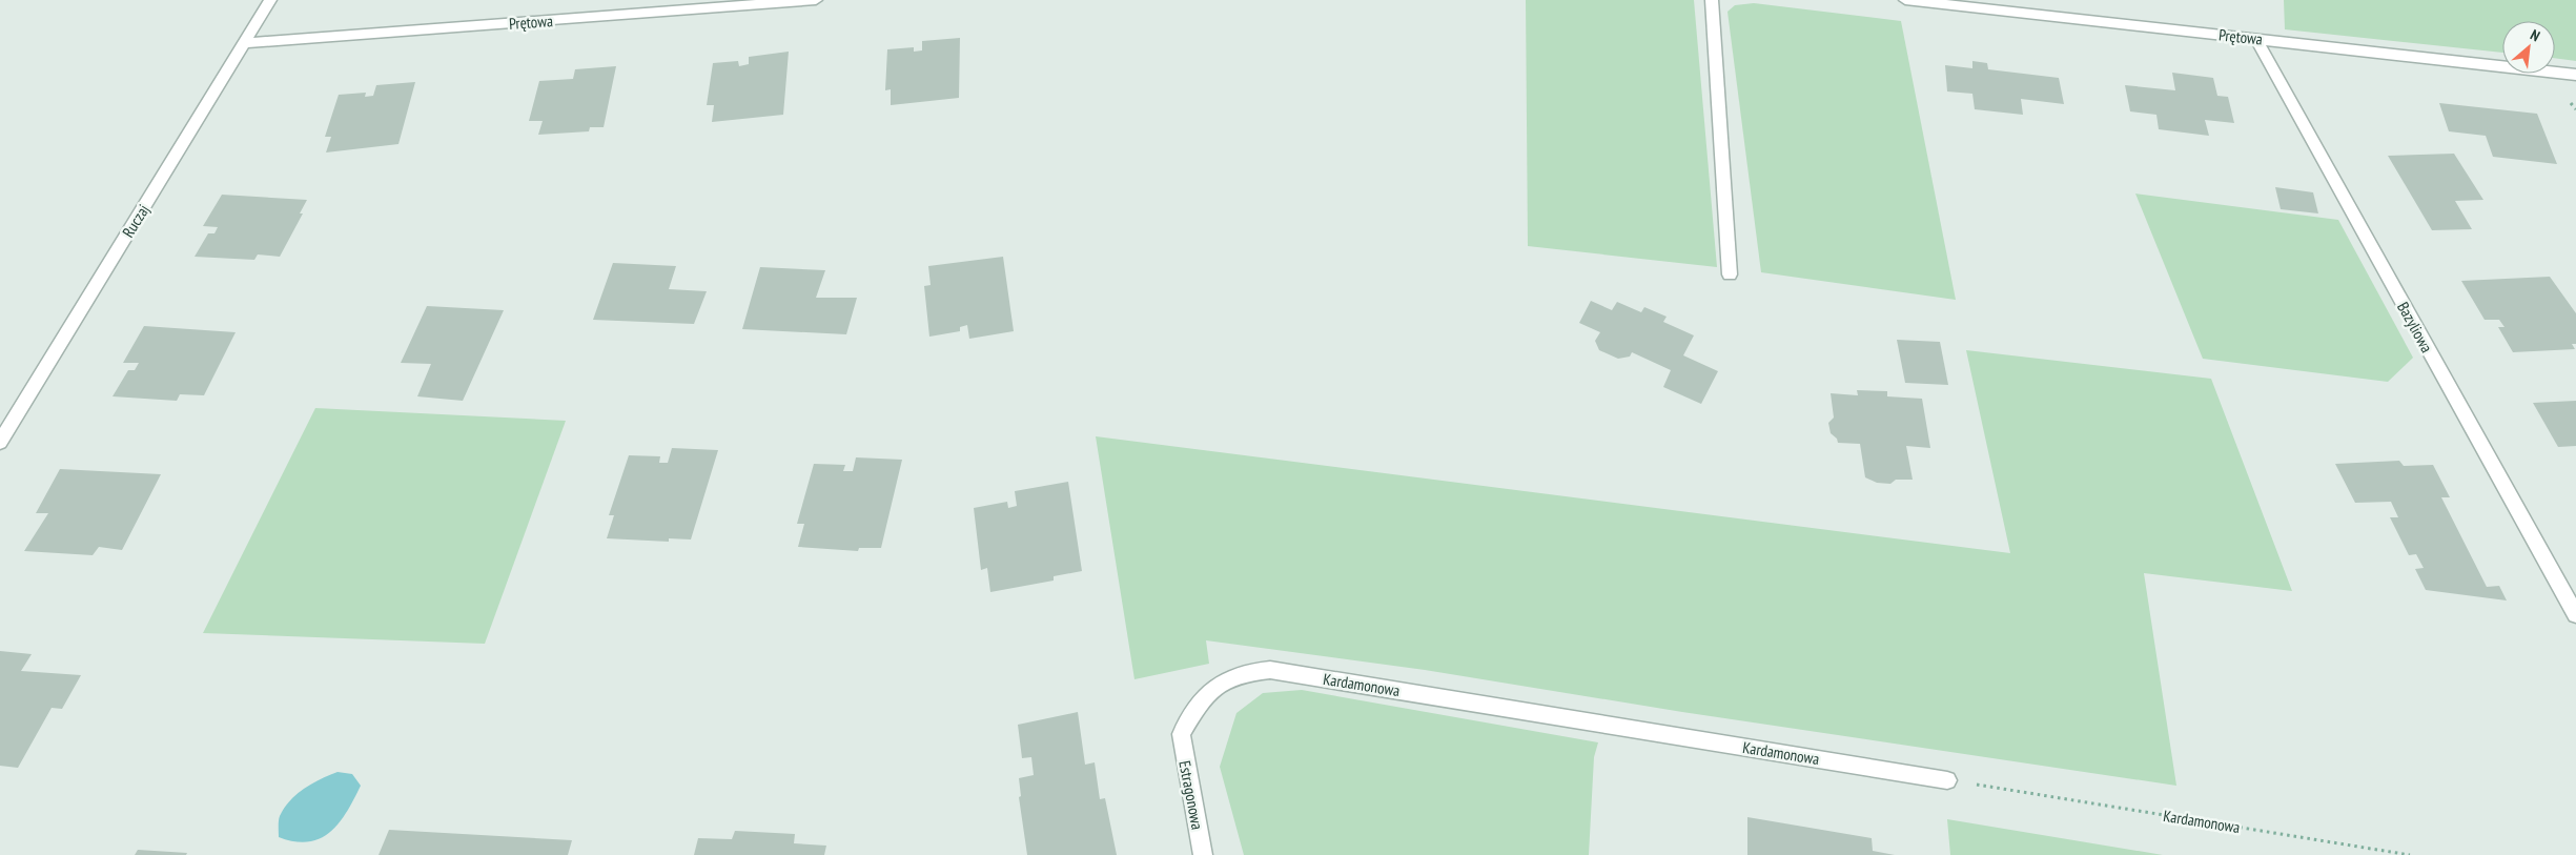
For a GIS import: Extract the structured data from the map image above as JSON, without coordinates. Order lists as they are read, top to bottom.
{
  "streets": {
    "street": [
      "Prętowa",
      "Ruczaj",
      "Bazyliowa",
      "Kardamonowa",
      "Estragonowa"
    ]
  },
  "crossings": [
    ["Prętowa", "Ruczaj"],
    ["Prętowa", "Bazyliowa"],
    ["Kardamonowa", "Estragonowa"]
  ],
  "north": "top right"
}
